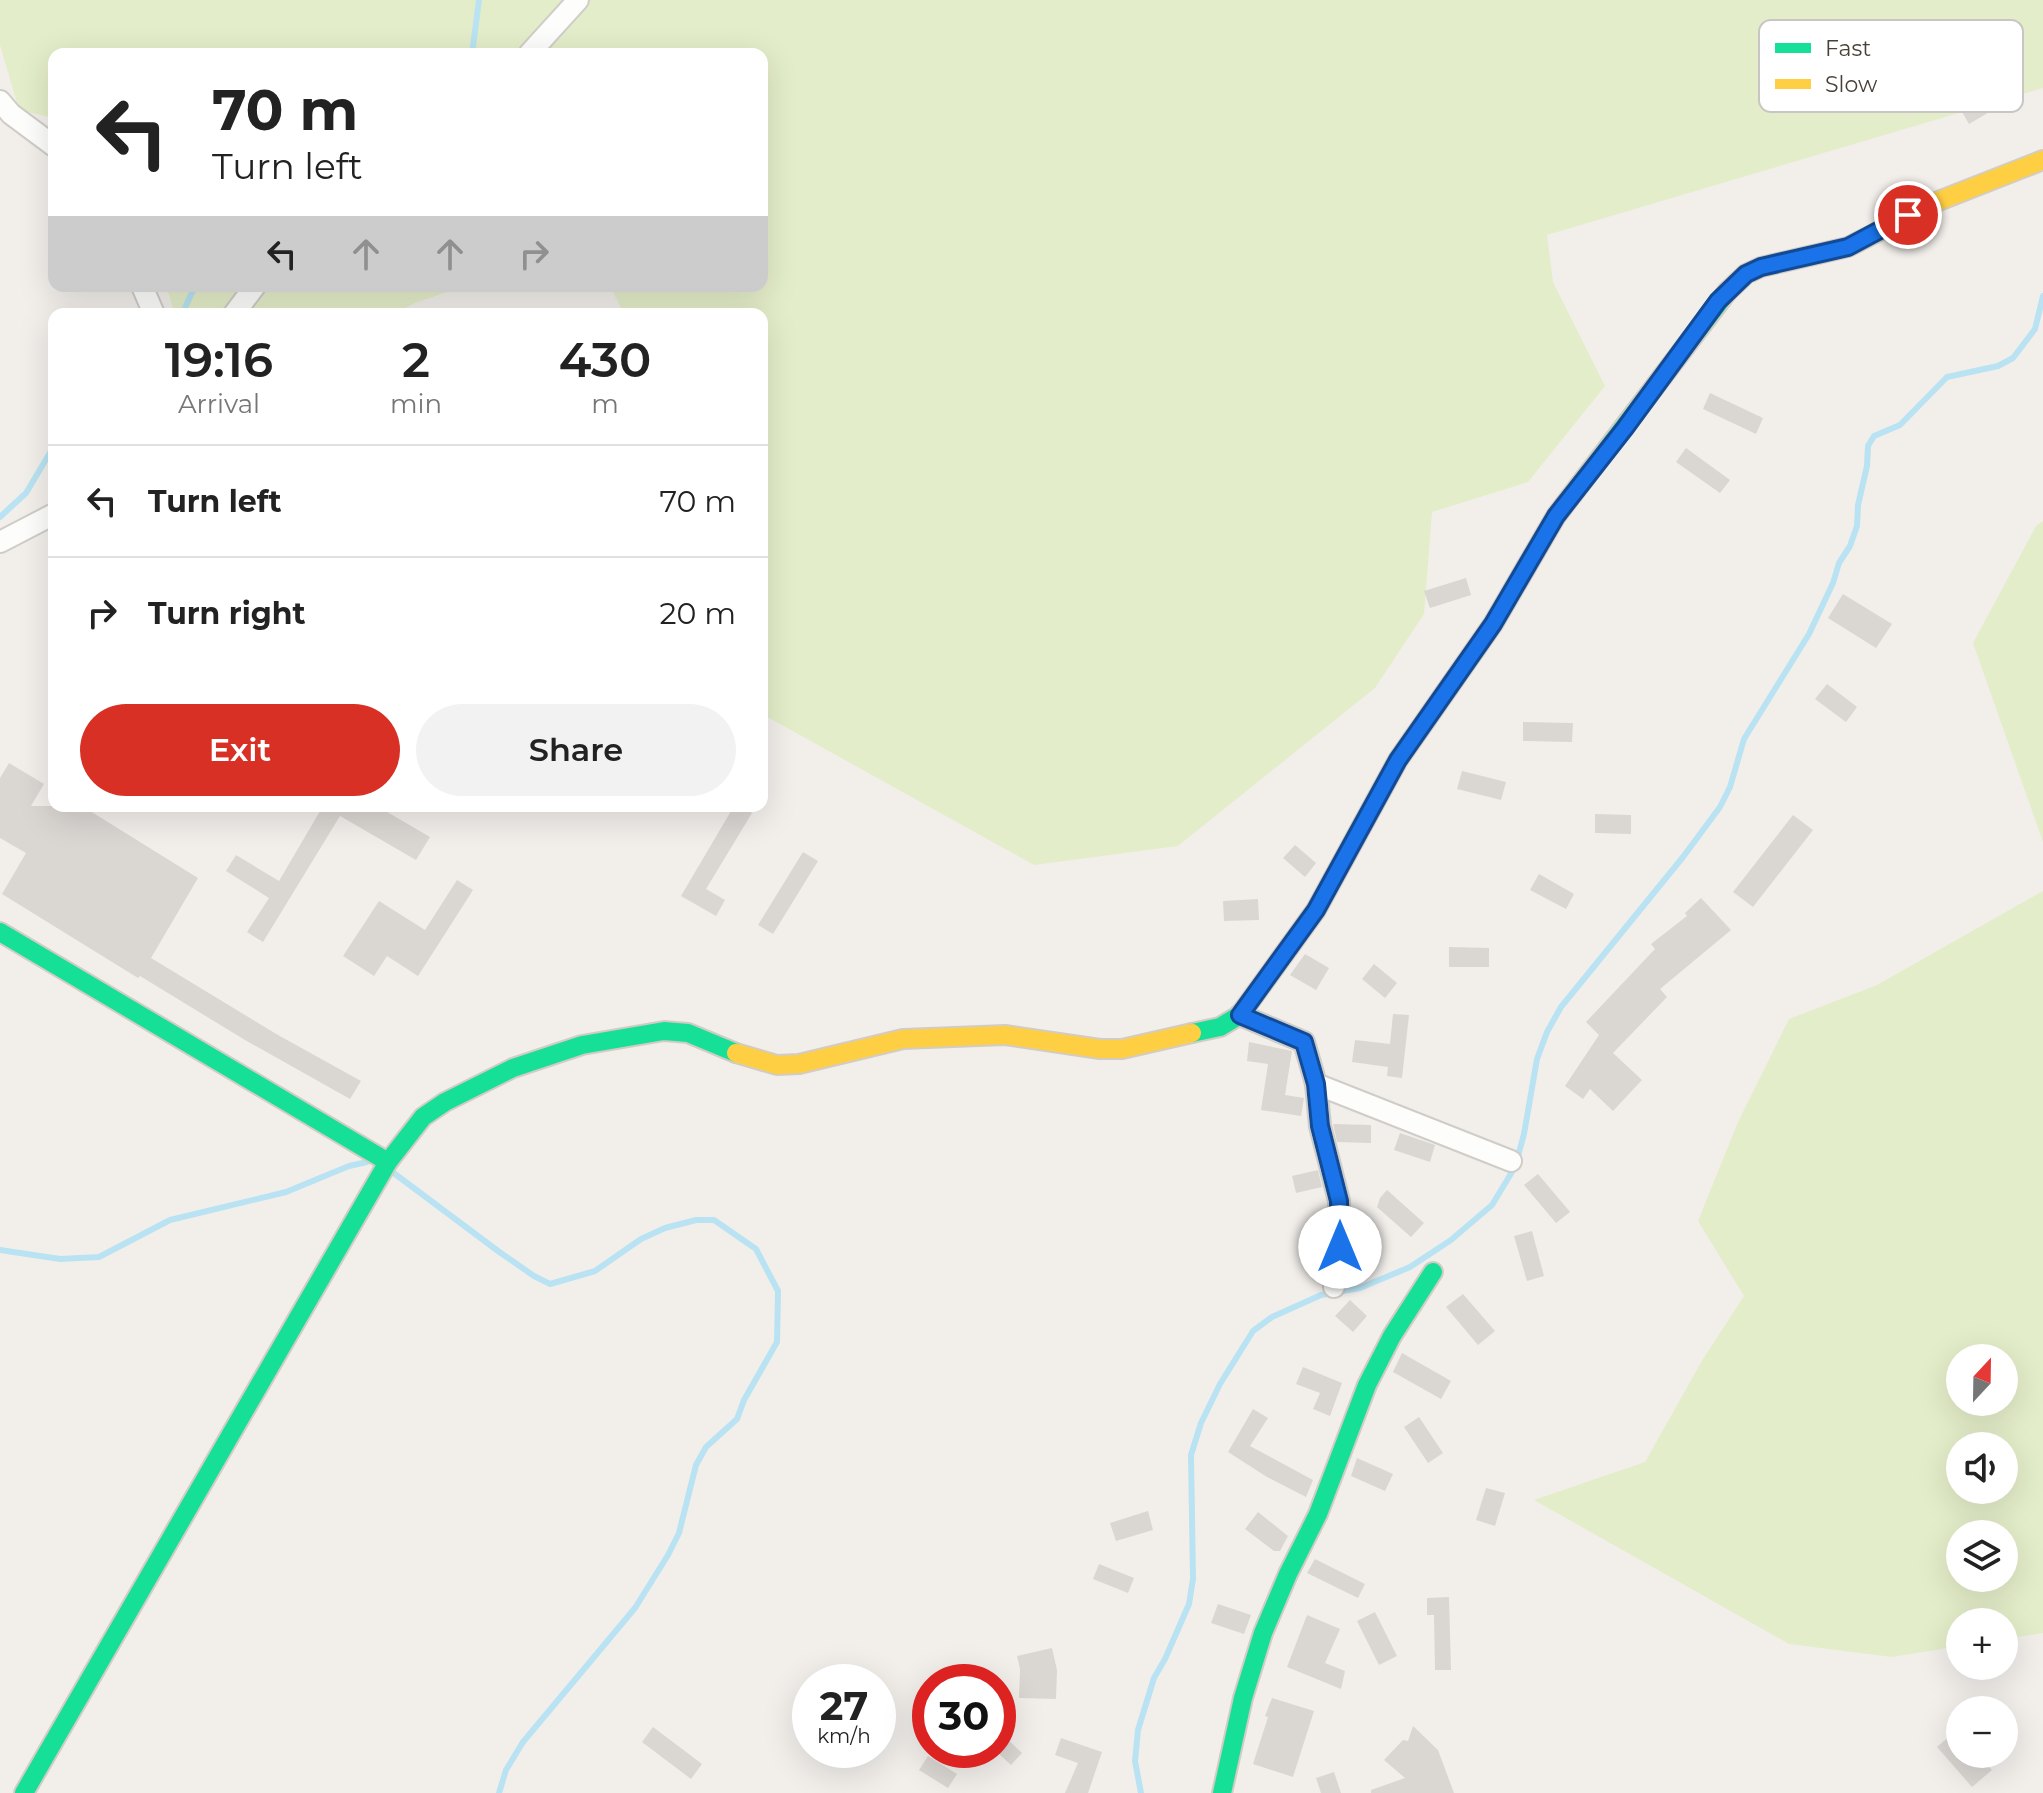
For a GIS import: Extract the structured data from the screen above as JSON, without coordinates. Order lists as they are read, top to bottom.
{
  "legend": ["Fast", "Slow"],
  "north": "top",
  "page": {
    "turn": ["70 m", "Turn left"],
    "eta": [
      "19:16",
      "Arrival",
      "2",
      "min",
      "430",
      "m"
    ],
    "list": [
      {
        "name": "Turn left",
        "value": "70 m"
      },
      {
        "name": "Turn right",
        "value": "20 m"
      }
    ],
    "buttons": ["Exit", "Share"],
    "map_buttons": ["+", "−"],
    "speed": "27 km/h",
    "limit": "30"
  }
}
